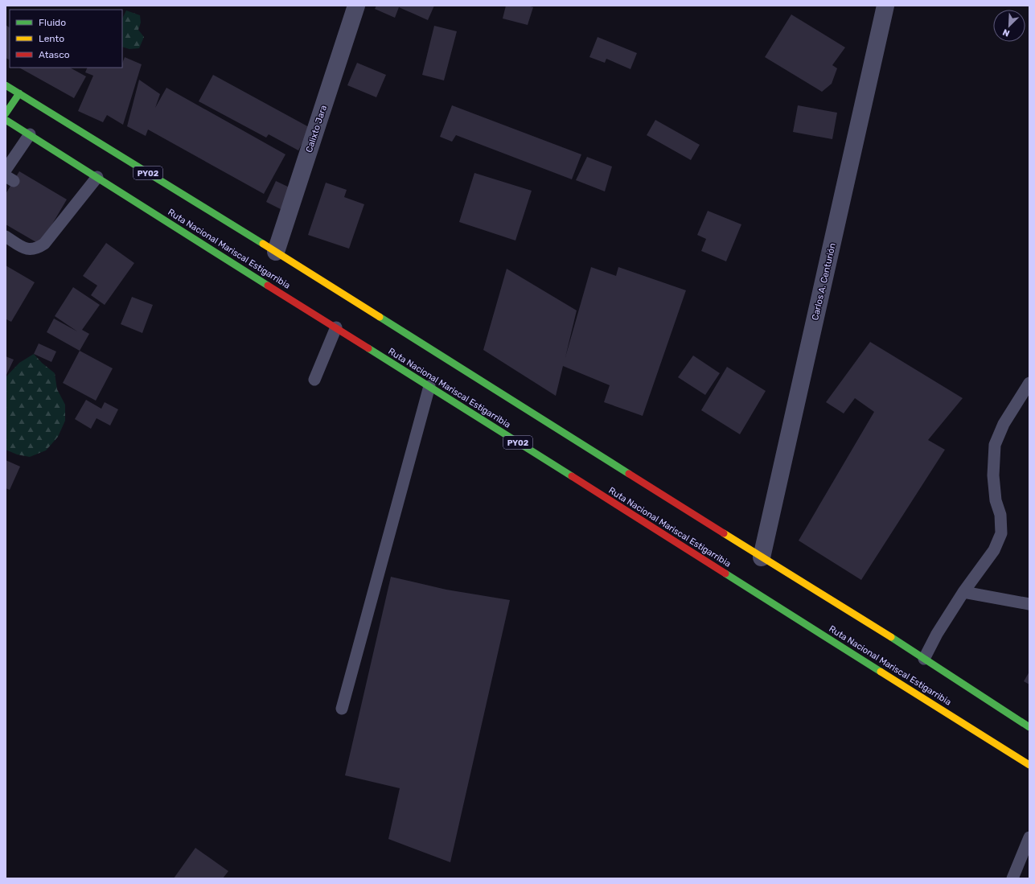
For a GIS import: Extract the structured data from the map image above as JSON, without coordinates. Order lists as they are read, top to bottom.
{
  "streets": {
    "main road": ["PY02", "Ruta Nacional Mariscal Estigarribia"],
    "street": ["Calixto Jara", "Carlos A. Centurión"]
  },
  "crossings": [
    ["Calixto Jara", "PY02"],
    ["PY02", "Carlos A. Centurión"]
  ],
  "legend": ["Fluido", "Lento", "Atasco"],
  "north": "bottom left"
}
